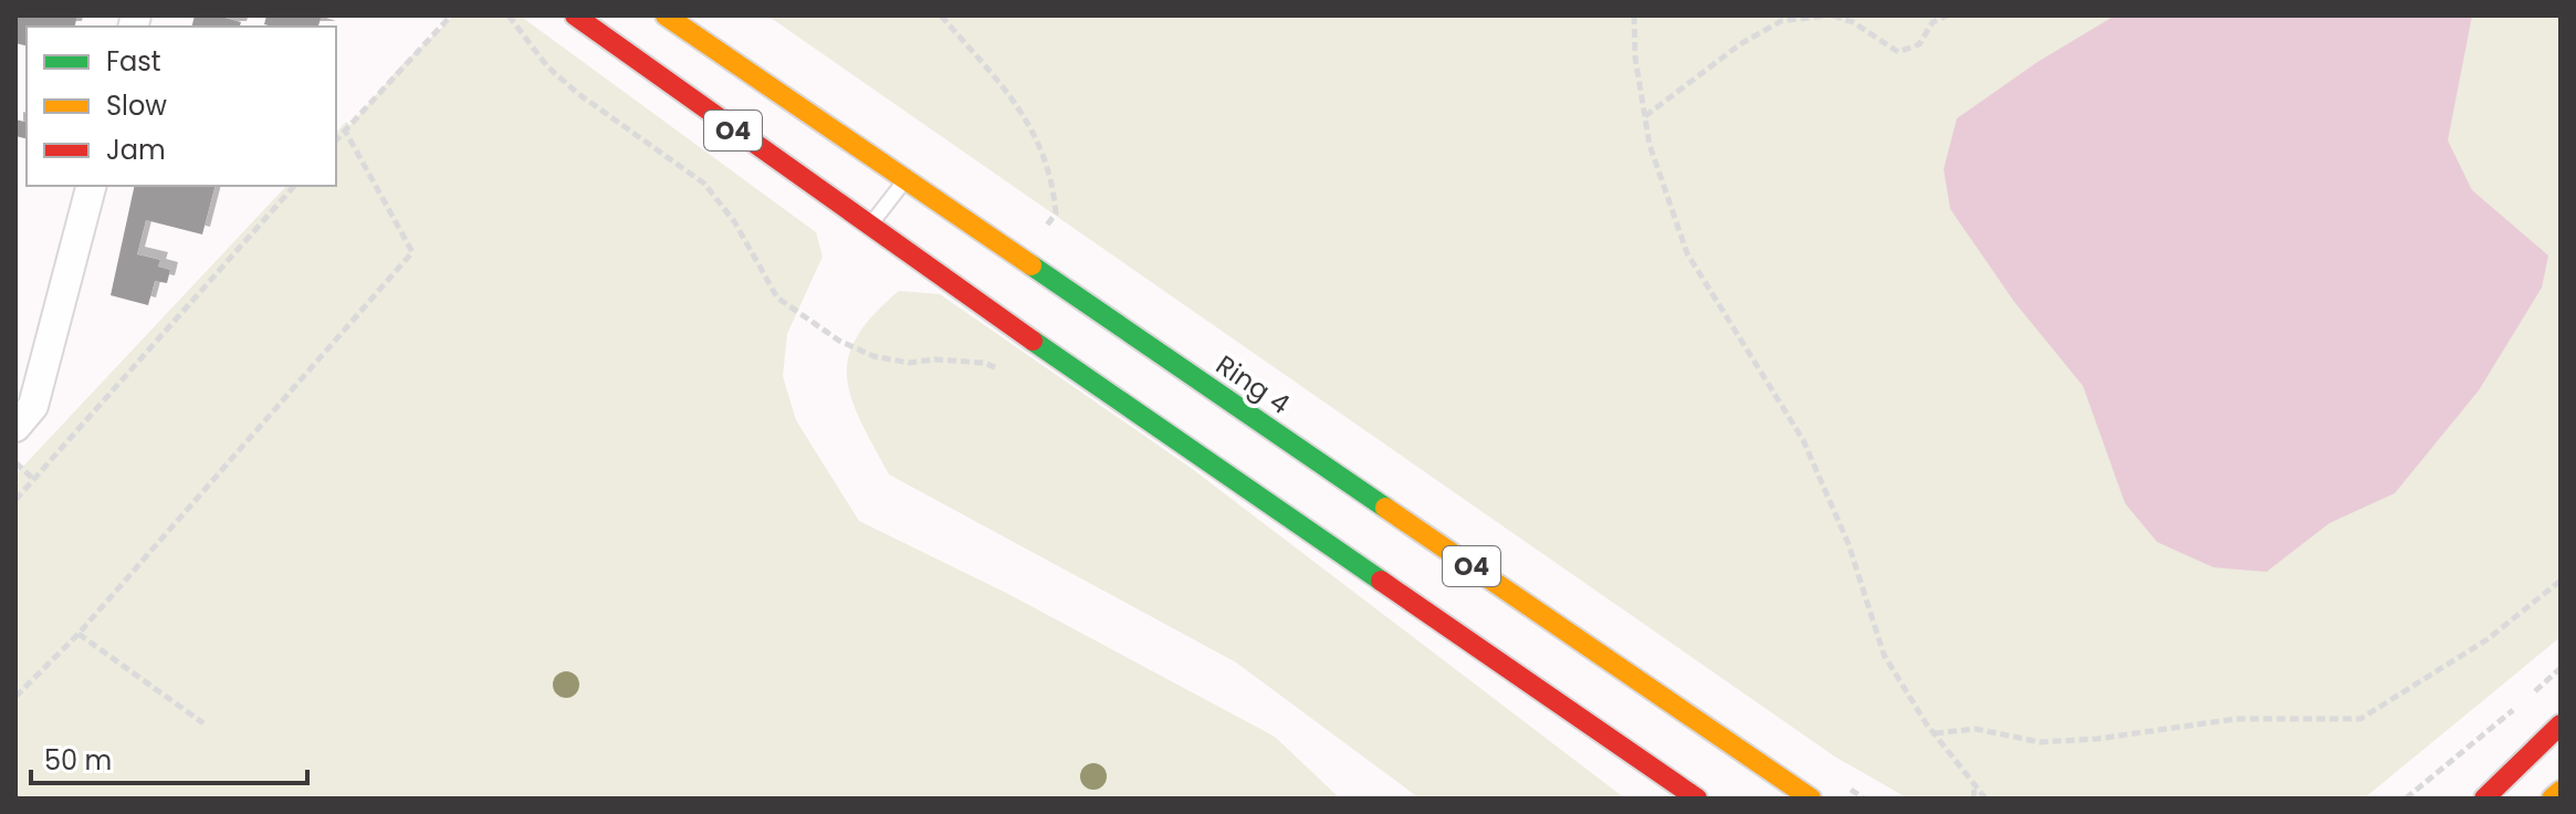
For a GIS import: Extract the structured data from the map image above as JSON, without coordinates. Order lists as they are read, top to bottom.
{
  "streets": {
    "main road": ["O4", "Ring 4"]
  },
  "legend": ["Fast", "Slow", "Jam"],
  "scale_bar": "50 m"
}
